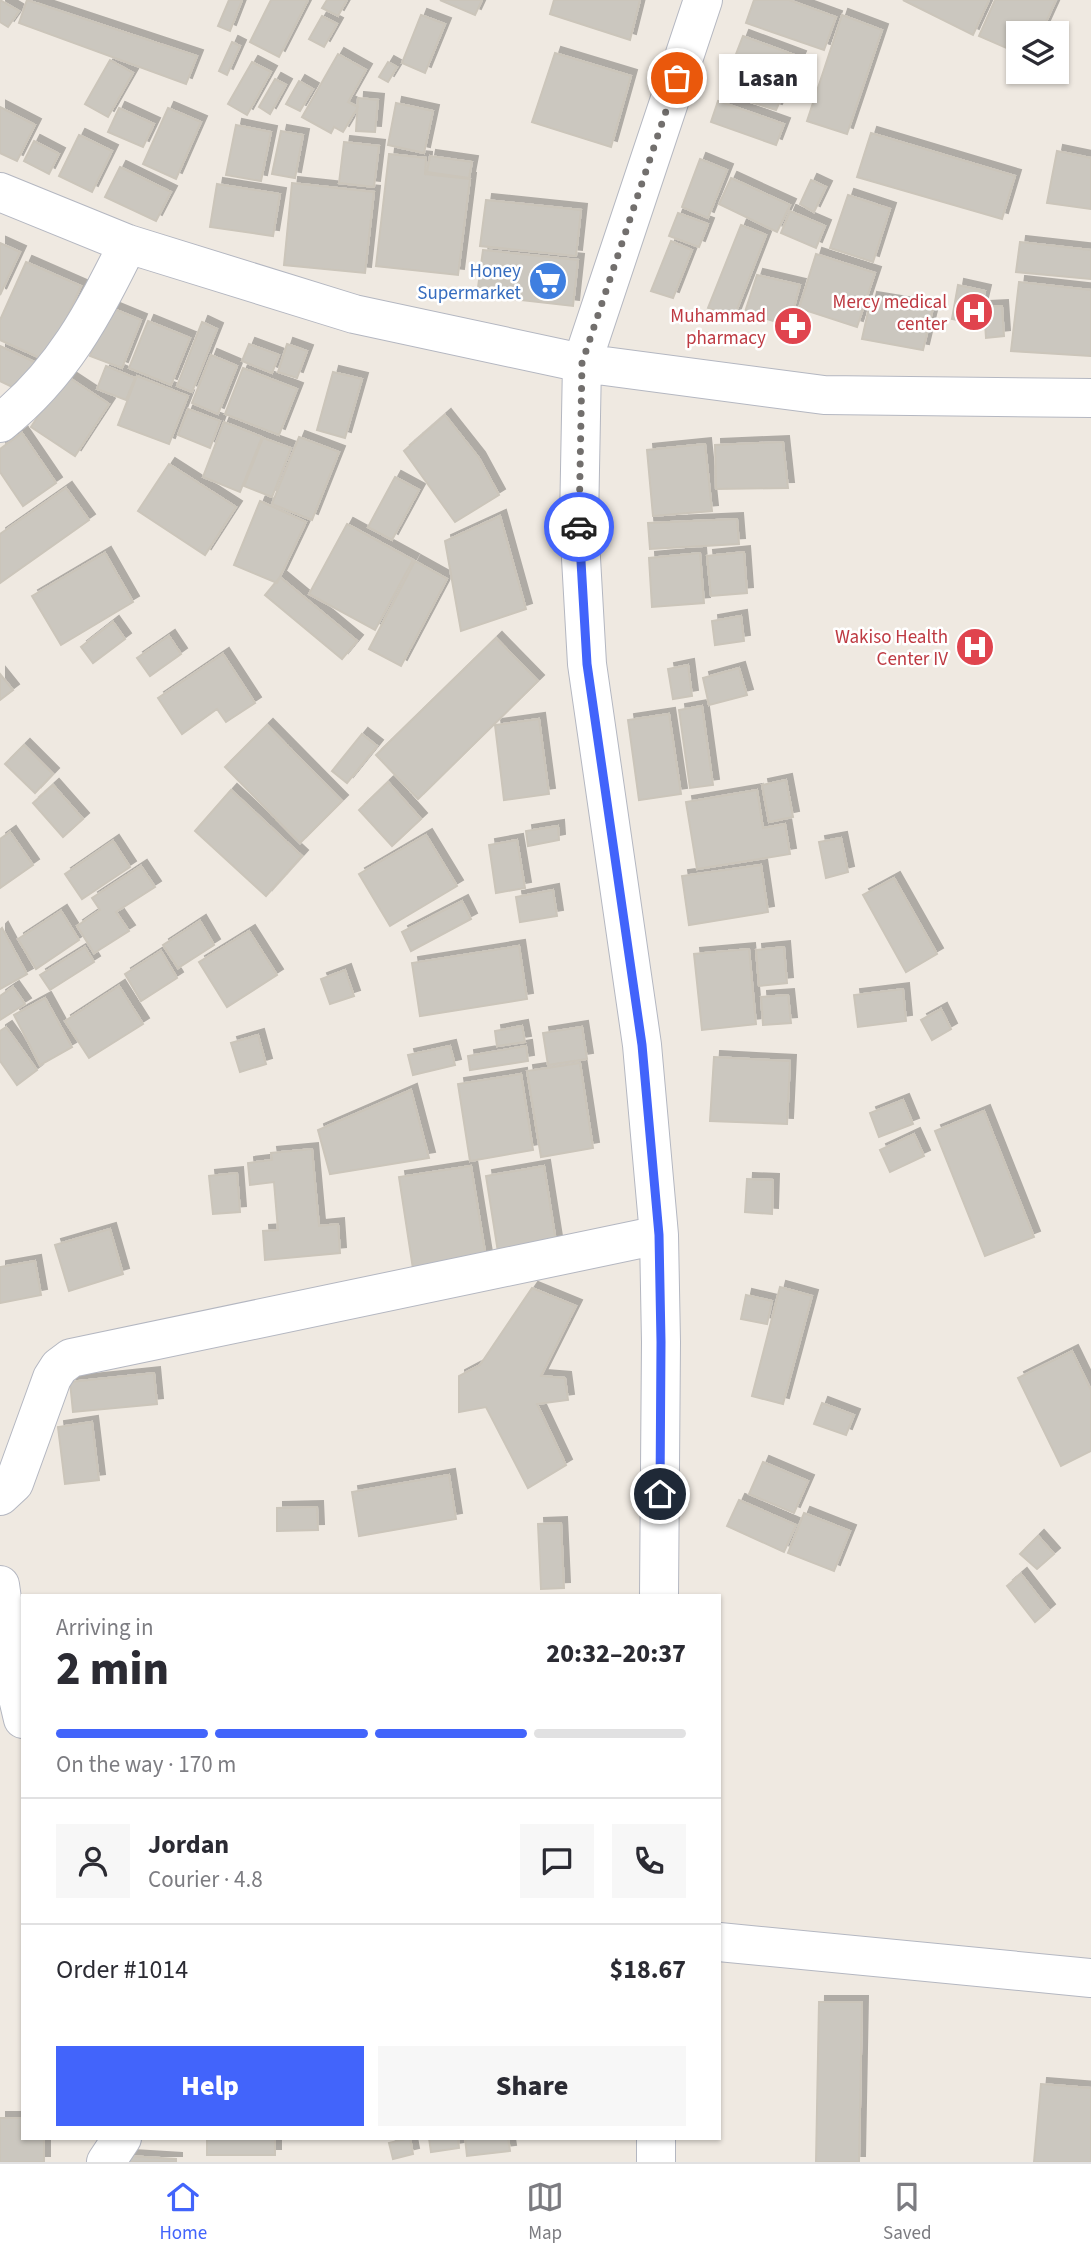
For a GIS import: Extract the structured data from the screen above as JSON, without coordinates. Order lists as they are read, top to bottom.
{
  "places": {
    "other": ["Lasan"],
    "supermarket": ["Honey Supermarket"],
    "hospital": ["Mercy medical center", "Wakiso Health Center IV"],
    "pharmacy": ["Muhammad pharmacy"]
  },
  "page": {
    "bubble": "Lasan",
    "heading": ["2 min", "Arriving in", "20:32–20:37"],
    "panel": [
      "Jordan",
      "Courier · 4.8",
      "Order #1014",
      "$18.67"
    ],
    "bar": "On the way · 170 m",
    "buttons": ["Help", "Share"],
    "tabs": ["Home", "Map", "Saved"]
  }
}
